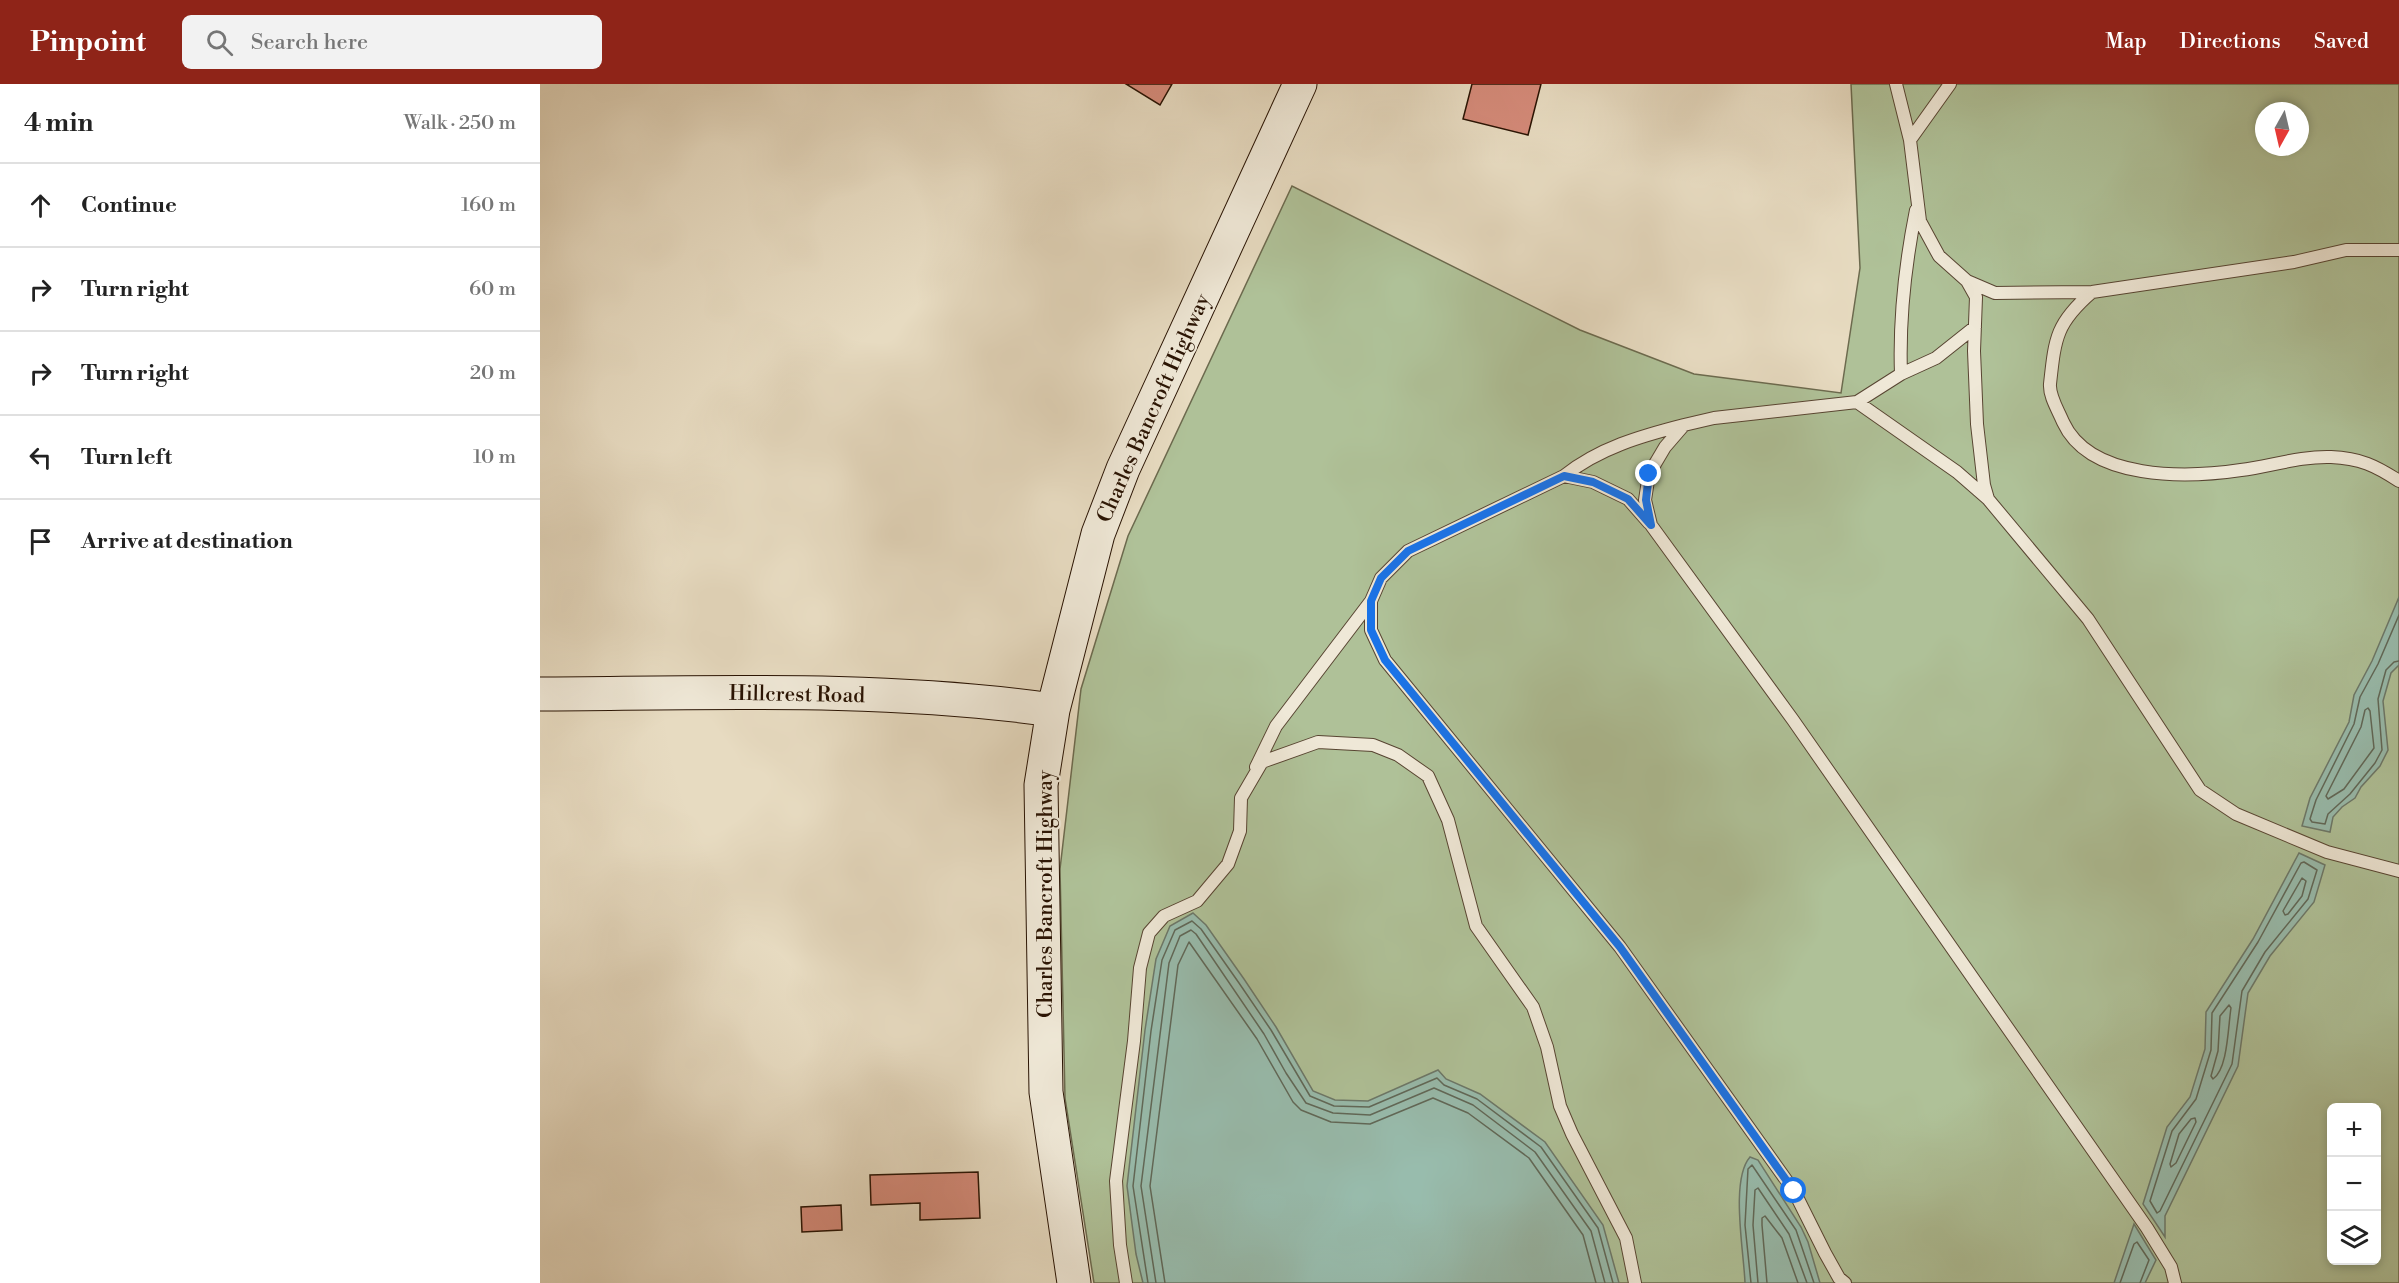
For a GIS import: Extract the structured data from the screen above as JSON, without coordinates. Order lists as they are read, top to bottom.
{
  "streets": {
    "main road": ["Charles Bancroft Highway", "Hillcrest Road"]
  },
  "crossings": [
    ["Charles Bancroft Highway", "Hillcrest Road"]
  ],
  "north": "bottom",
  "page": {
    "header": "Pinpoint",
    "search": "Search here",
    "nav": ["Map", "Directions", "Saved"],
    "heading": ["4 min", "Walk · 250 m"],
    "list": [
      ["Continue", "160 m"],
      ["Turn right", "60 m"],
      ["Turn right", "20 m"],
      ["Turn left", "10 m"],
      "Arrive at destination"
    ],
    "map_buttons": ["+", "−"]
  }
}
